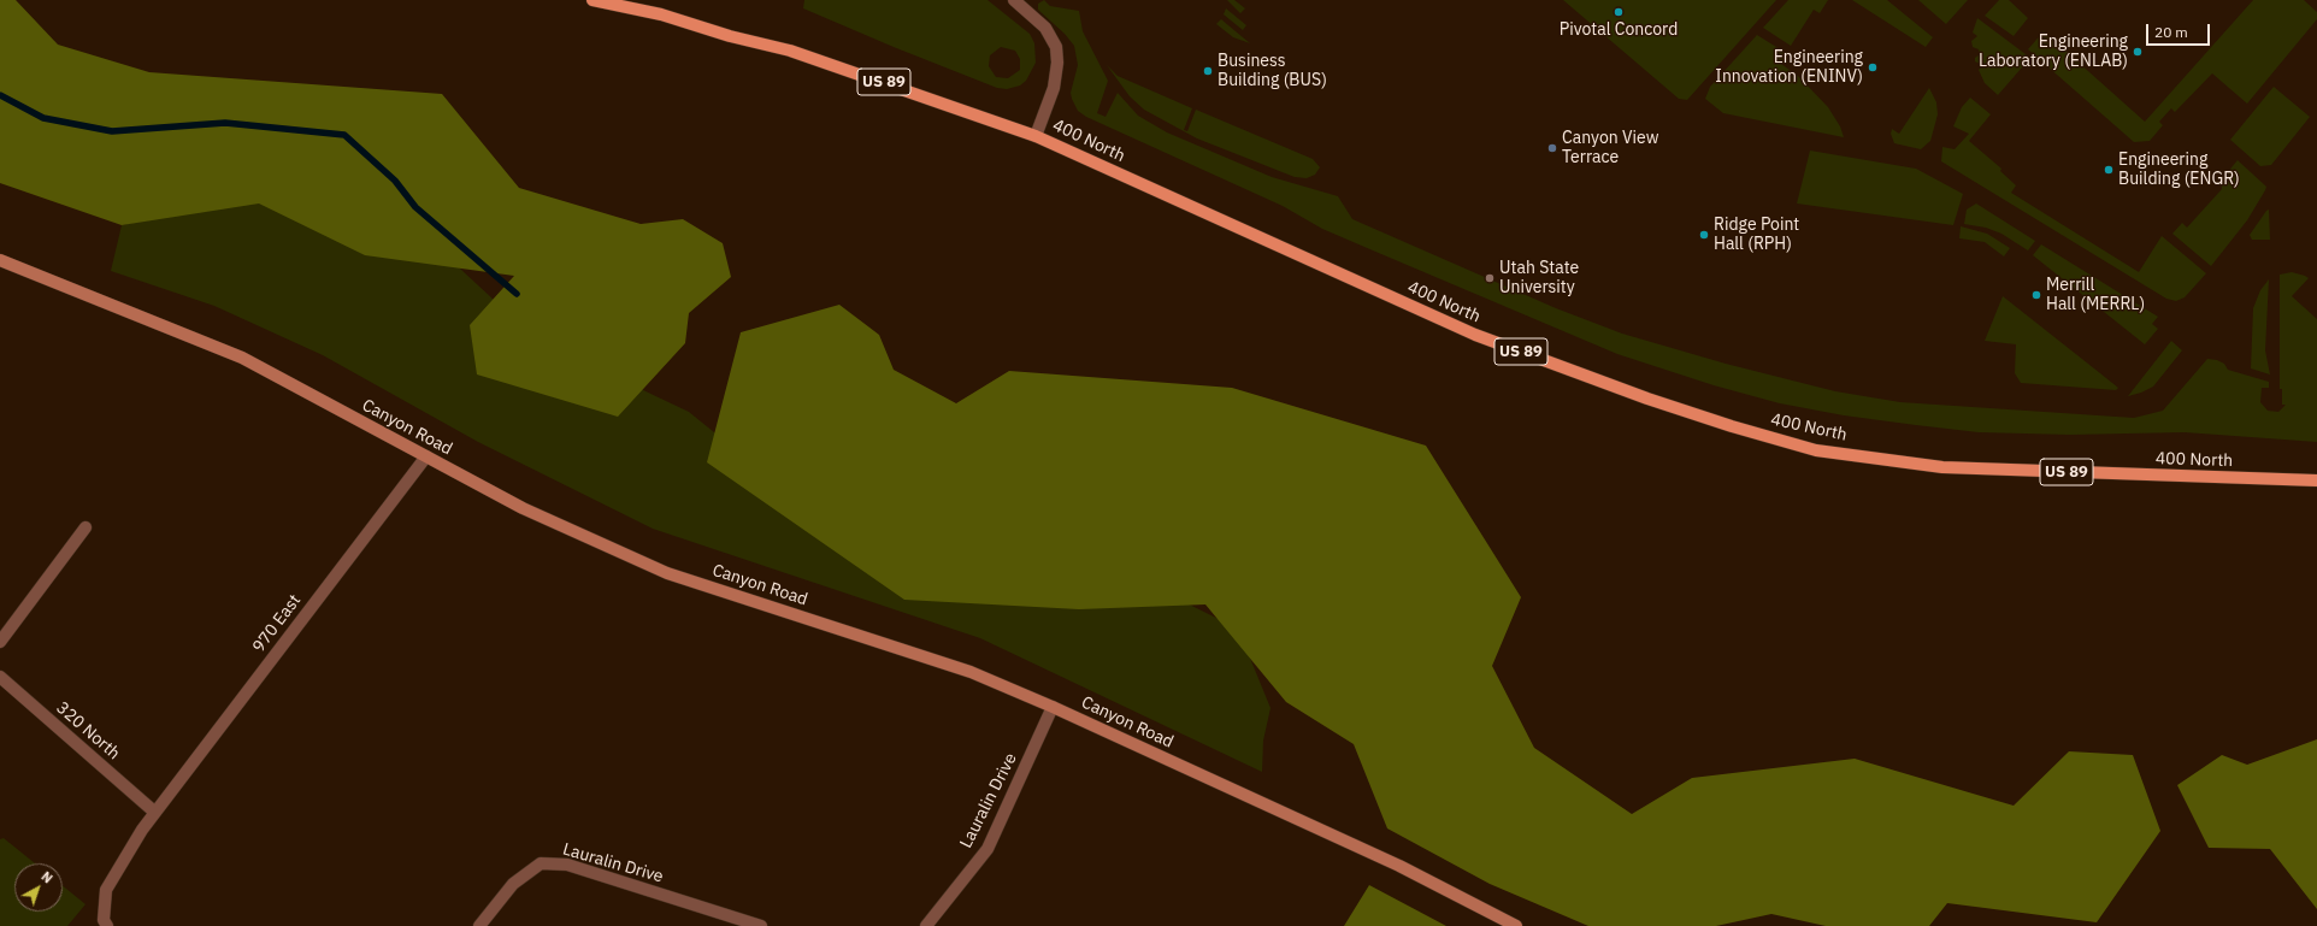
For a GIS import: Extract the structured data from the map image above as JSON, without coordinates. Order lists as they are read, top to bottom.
{
  "streets": {
    "main road": ["US 89", "400 North"],
    "street": [
      "Canyon Road",
      "970 East",
      "320 North",
      "Lauralin Drive"
    ]
  },
  "crossings": [
    ["Canyon Road", "970 East"],
    ["Canyon Road", "Lauralin Drive"],
    ["970 East", "320 North"]
  ],
  "places": [
    "Pivotal Concord",
    "Engineering Laboratory (ENLAB)",
    "Engineering Innovation (ENINV)",
    "Business Building (BUS)",
    "Canyon View Terrace",
    "Engineering Building (ENGR)",
    "Ridge Point Hall (RPH)",
    "Utah State University",
    "Merrill Hall (MERRL)"
  ],
  "scale_bar": "20 m",
  "north": "top right"
}
